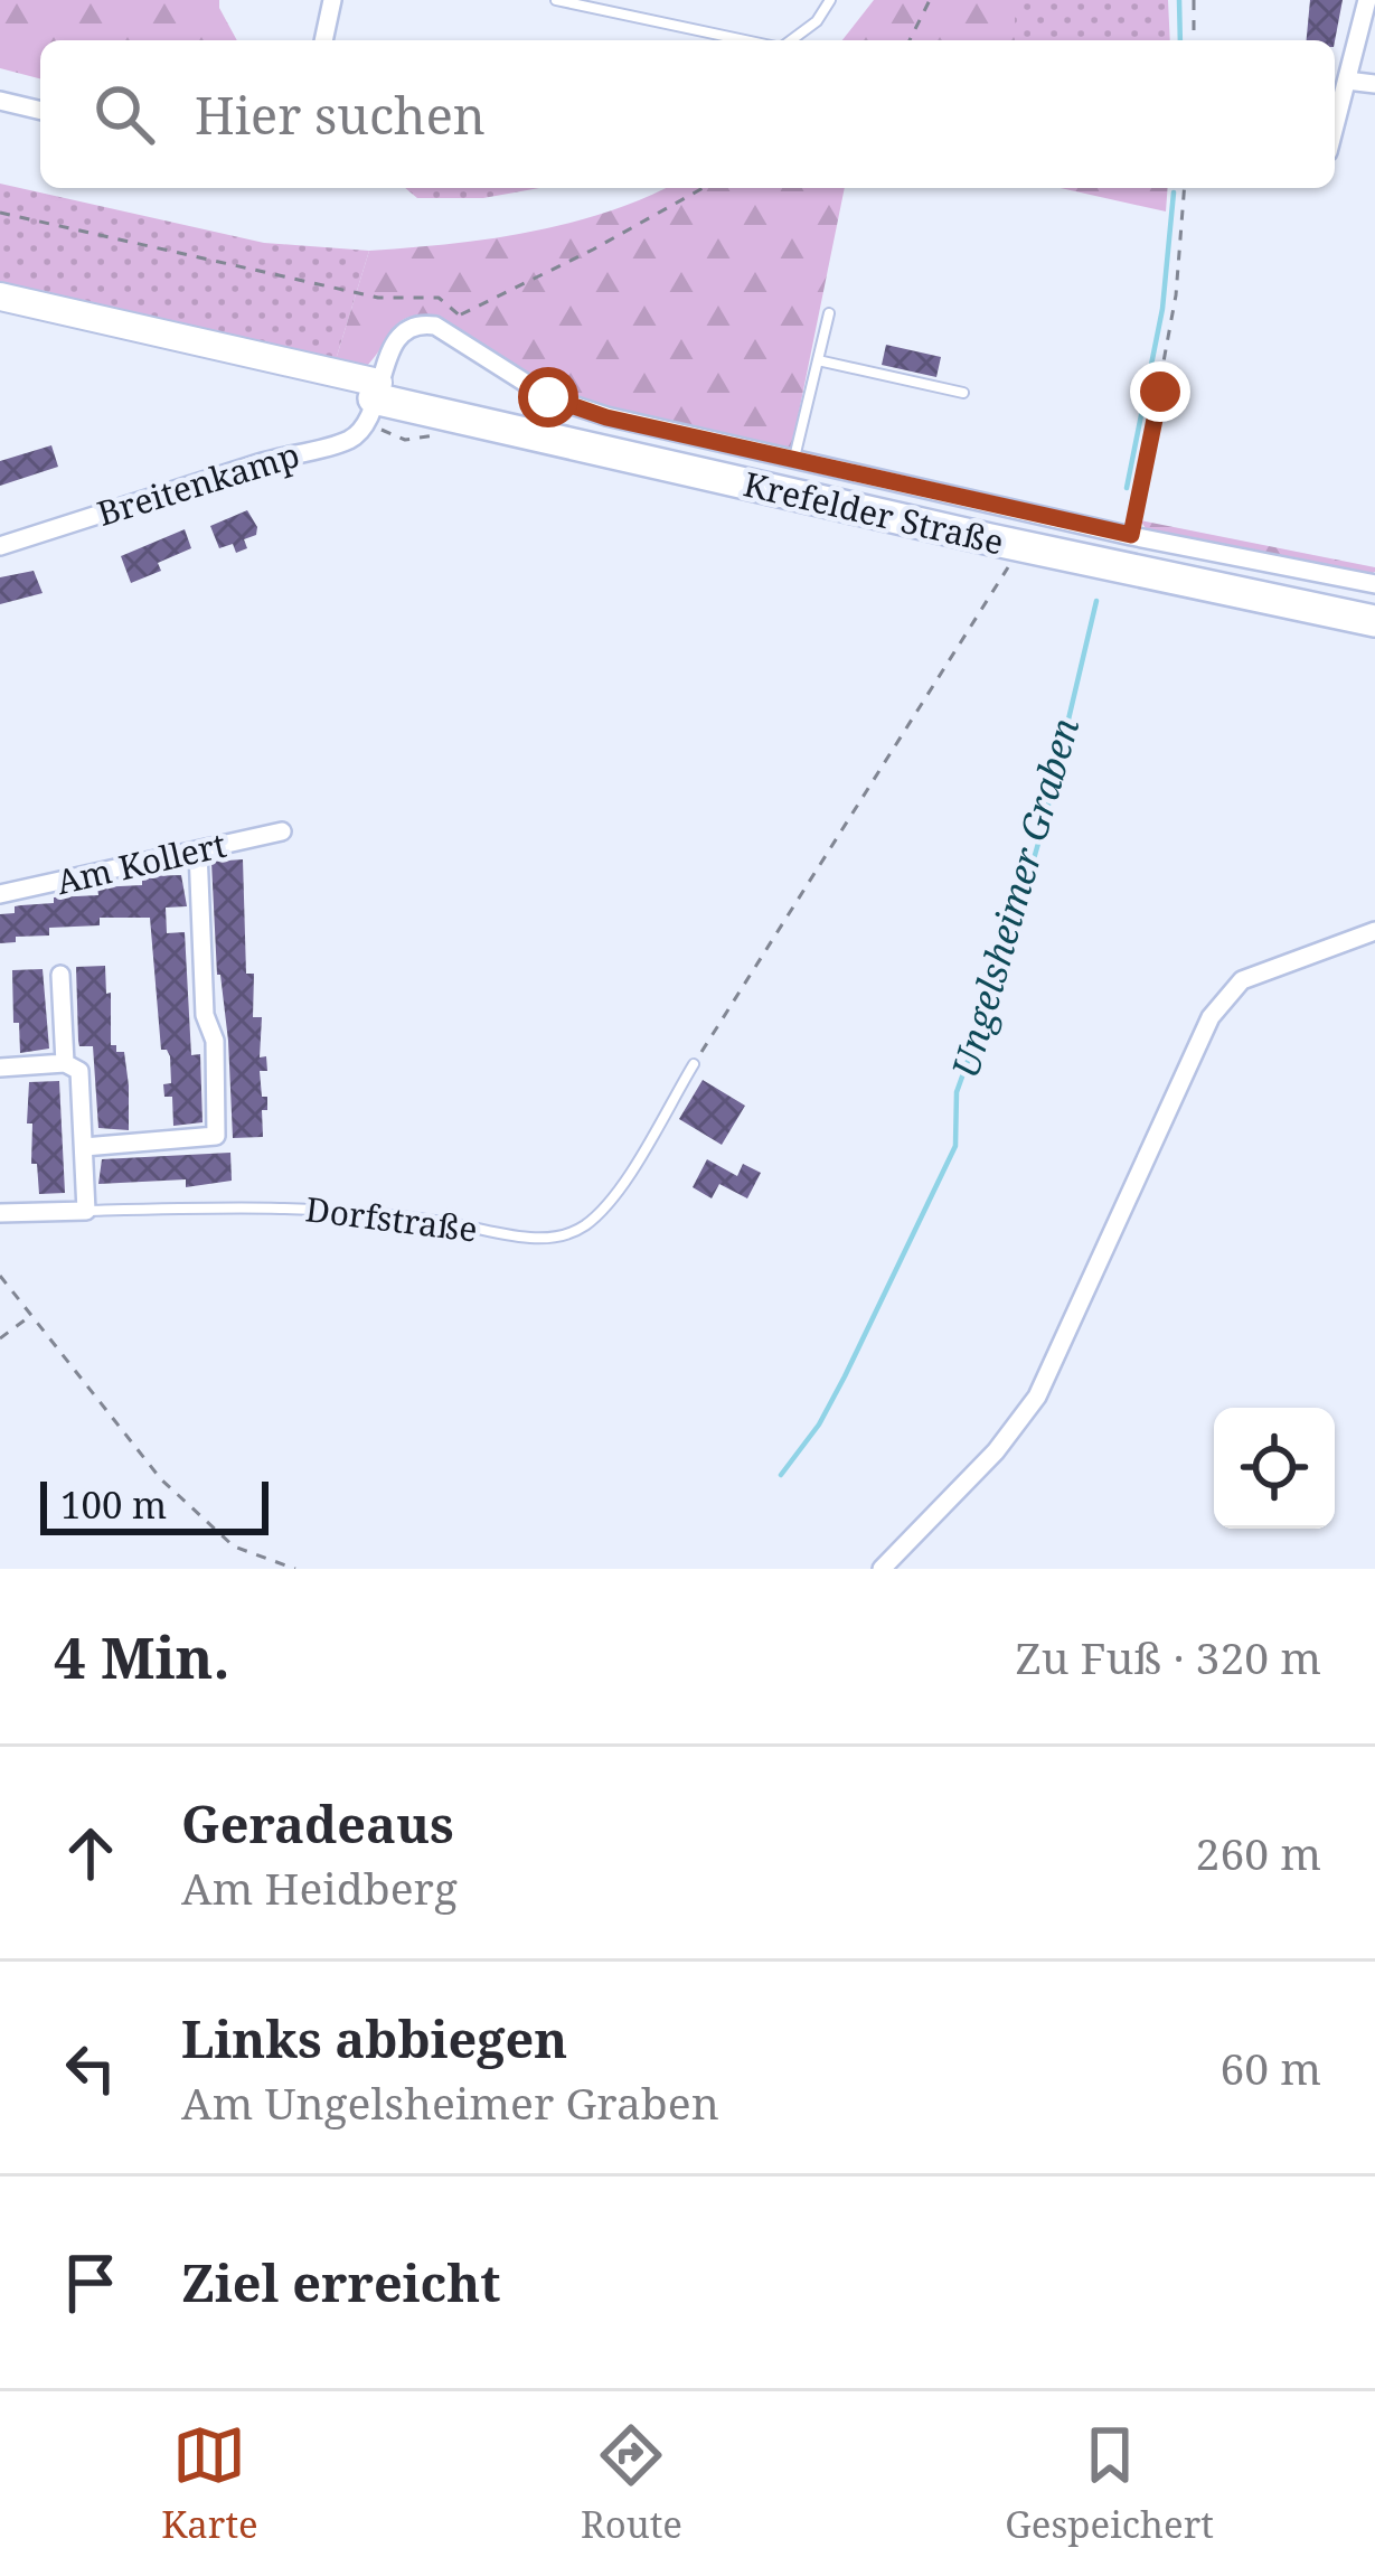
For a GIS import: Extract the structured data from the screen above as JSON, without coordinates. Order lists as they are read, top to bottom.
{
  "streets": {
    "highway": ["Krefelder Straße"],
    "street": ["Breitenkamp", "Am Kollert", "Dorfstraße"]
  },
  "crossings": [
    ["Breitenkamp", "Krefelder Straße"]
  ],
  "water": ["Ungelsheimer Graben"],
  "scale_bar": "100 m",
  "page": {
    "search": "Hier suchen",
    "scale": "100 m",
    "heading": ["4 Min.", "Zu Fuß · 320 m"],
    "list": [
      ["Geradeaus", "Am Heidberg", "260 m"],
      ["Links abbiegen", "Am Ungelsheimer Graben", "60 m"],
      "Ziel erreicht"
    ],
    "nav": ["Karte", "Route", "Gespeichert"]
  }
}
